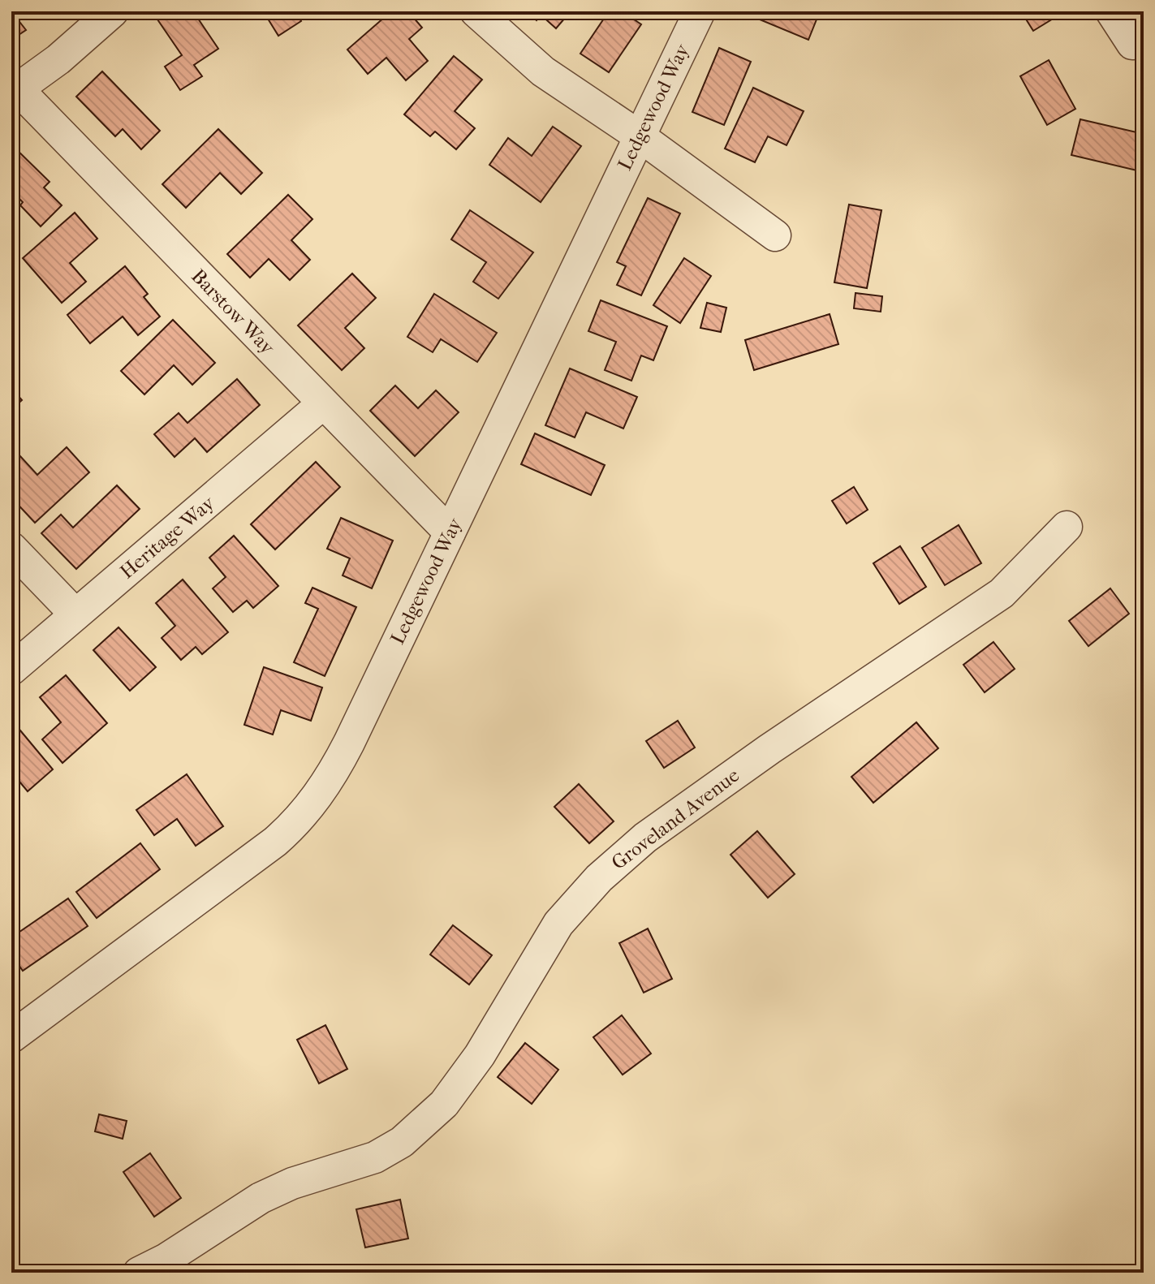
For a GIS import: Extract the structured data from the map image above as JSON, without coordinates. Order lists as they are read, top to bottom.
{
  "streets": {
    "street": [
      "Ledgewood Way",
      "Barstow Way",
      "Heritage Way",
      "Groveland Avenue"
    ]
  },
  "crossings": [
    ["Ledgewood Way", "Barstow Way"],
    ["Barstow Way", "Heritage Way"]
  ]
}
